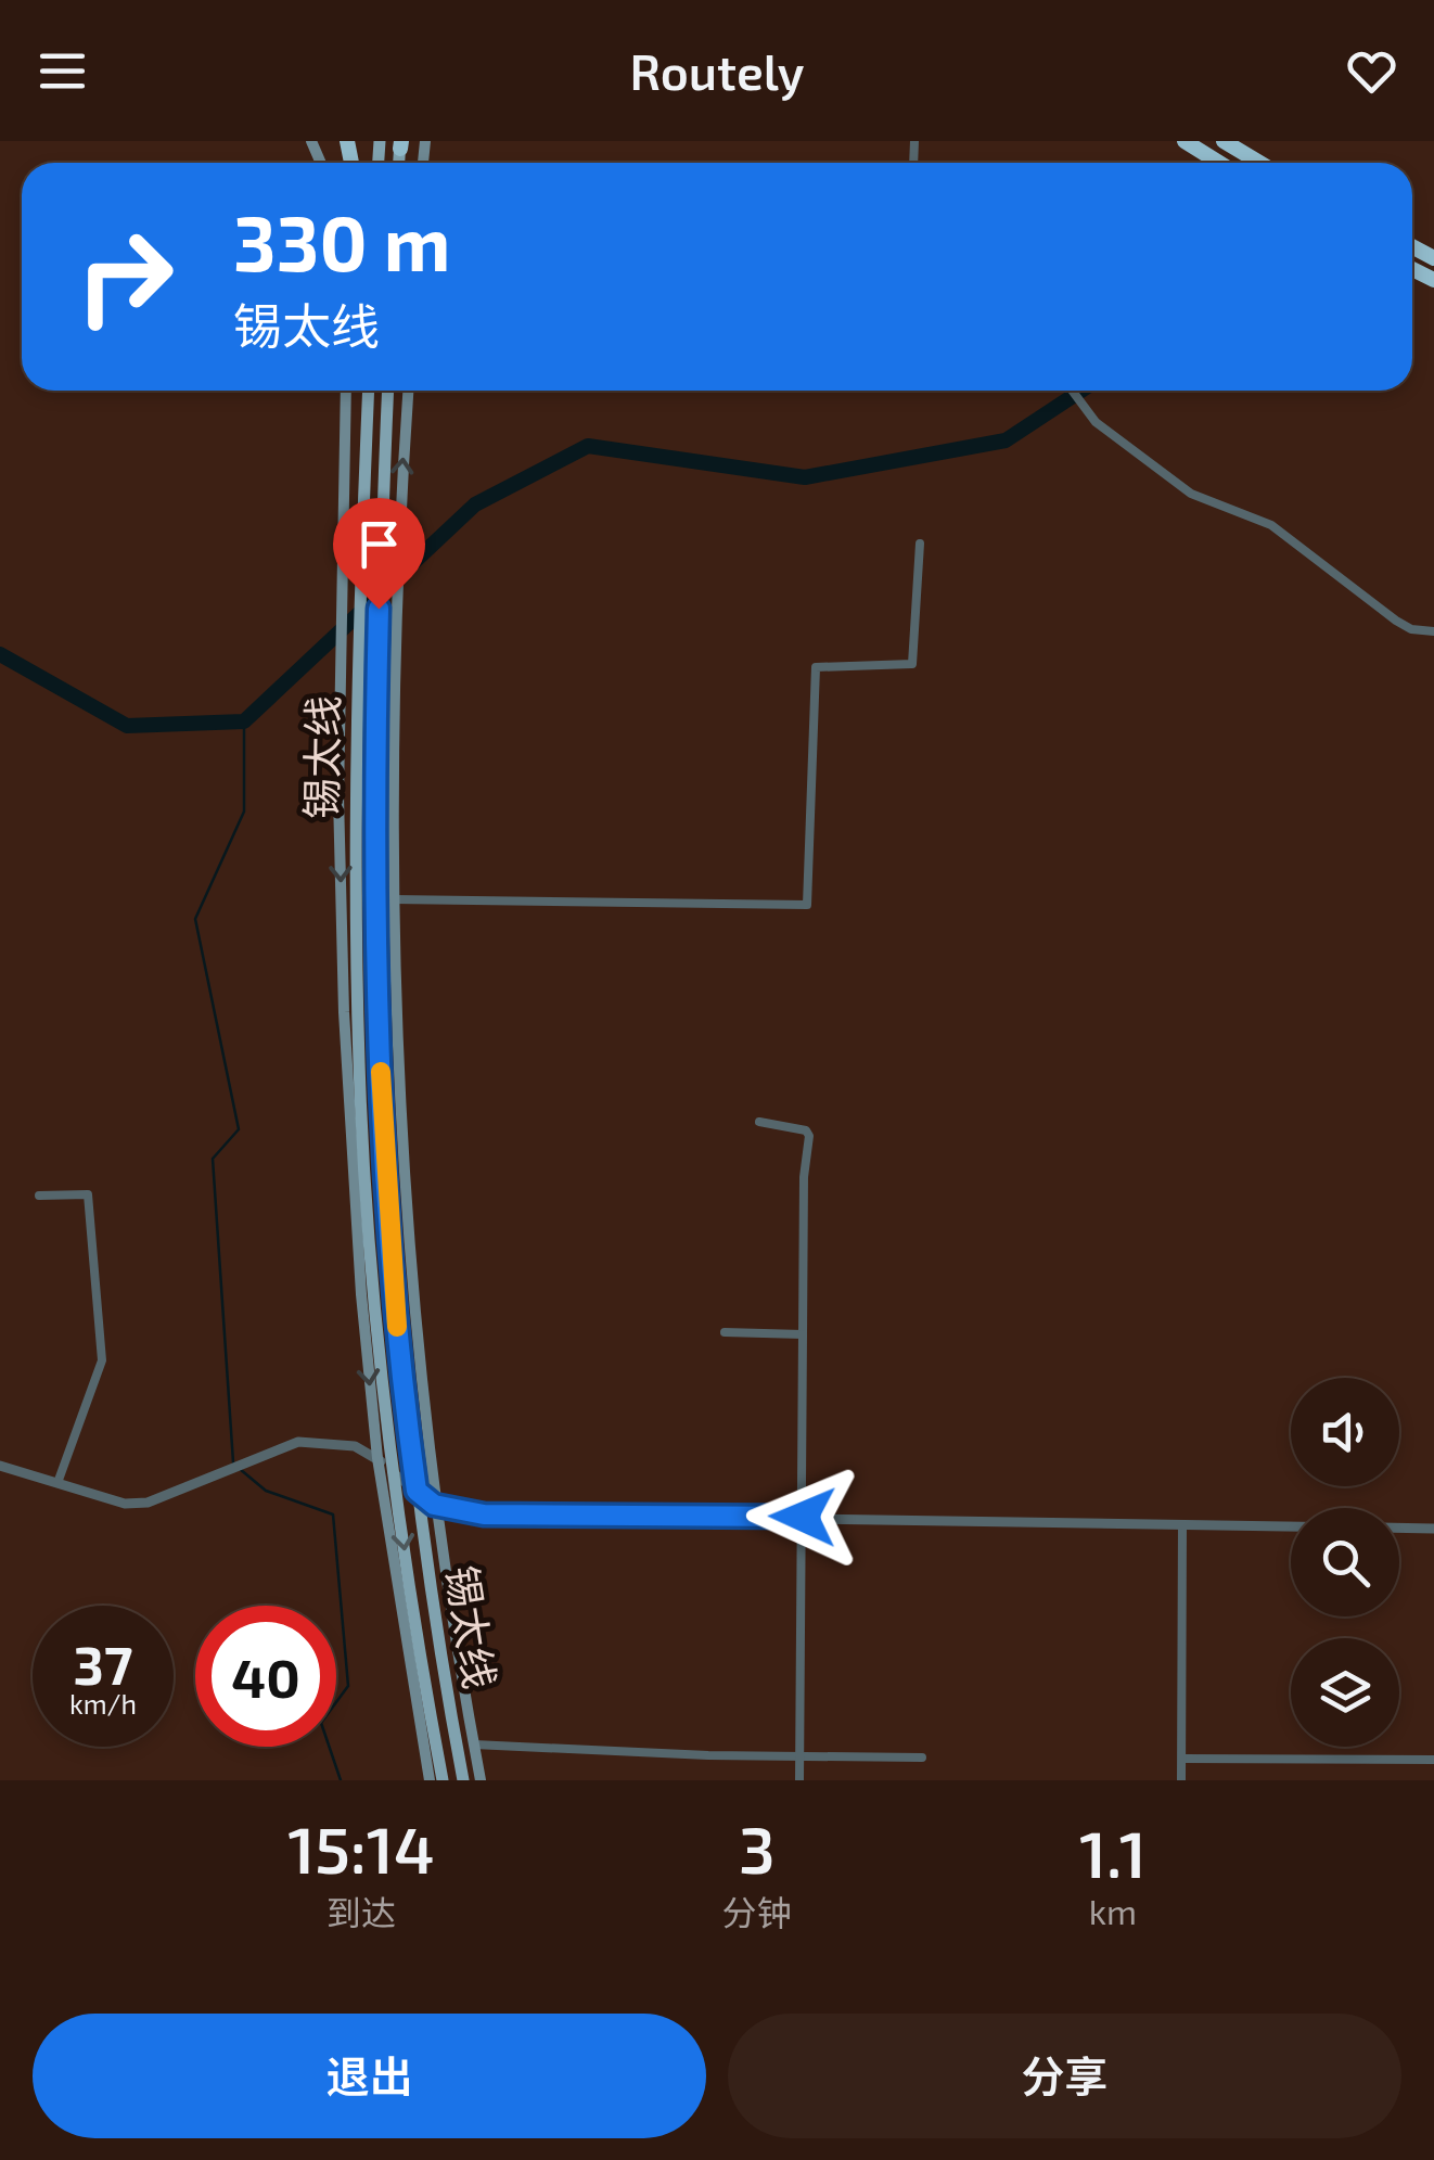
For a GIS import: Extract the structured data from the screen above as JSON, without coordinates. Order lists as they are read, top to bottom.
{
  "streets": {
    "main road": ["锡太线"]
  },
  "page": {
    "header": "Routely",
    "turn": ["330 m", "锡太线"],
    "speed": "37 km/h",
    "limit": "40",
    "eta": [
      "15:14",
      "到达",
      "3",
      "分钟",
      "1.1",
      "km"
    ],
    "buttons": ["退出", "分享"]
  }
}
